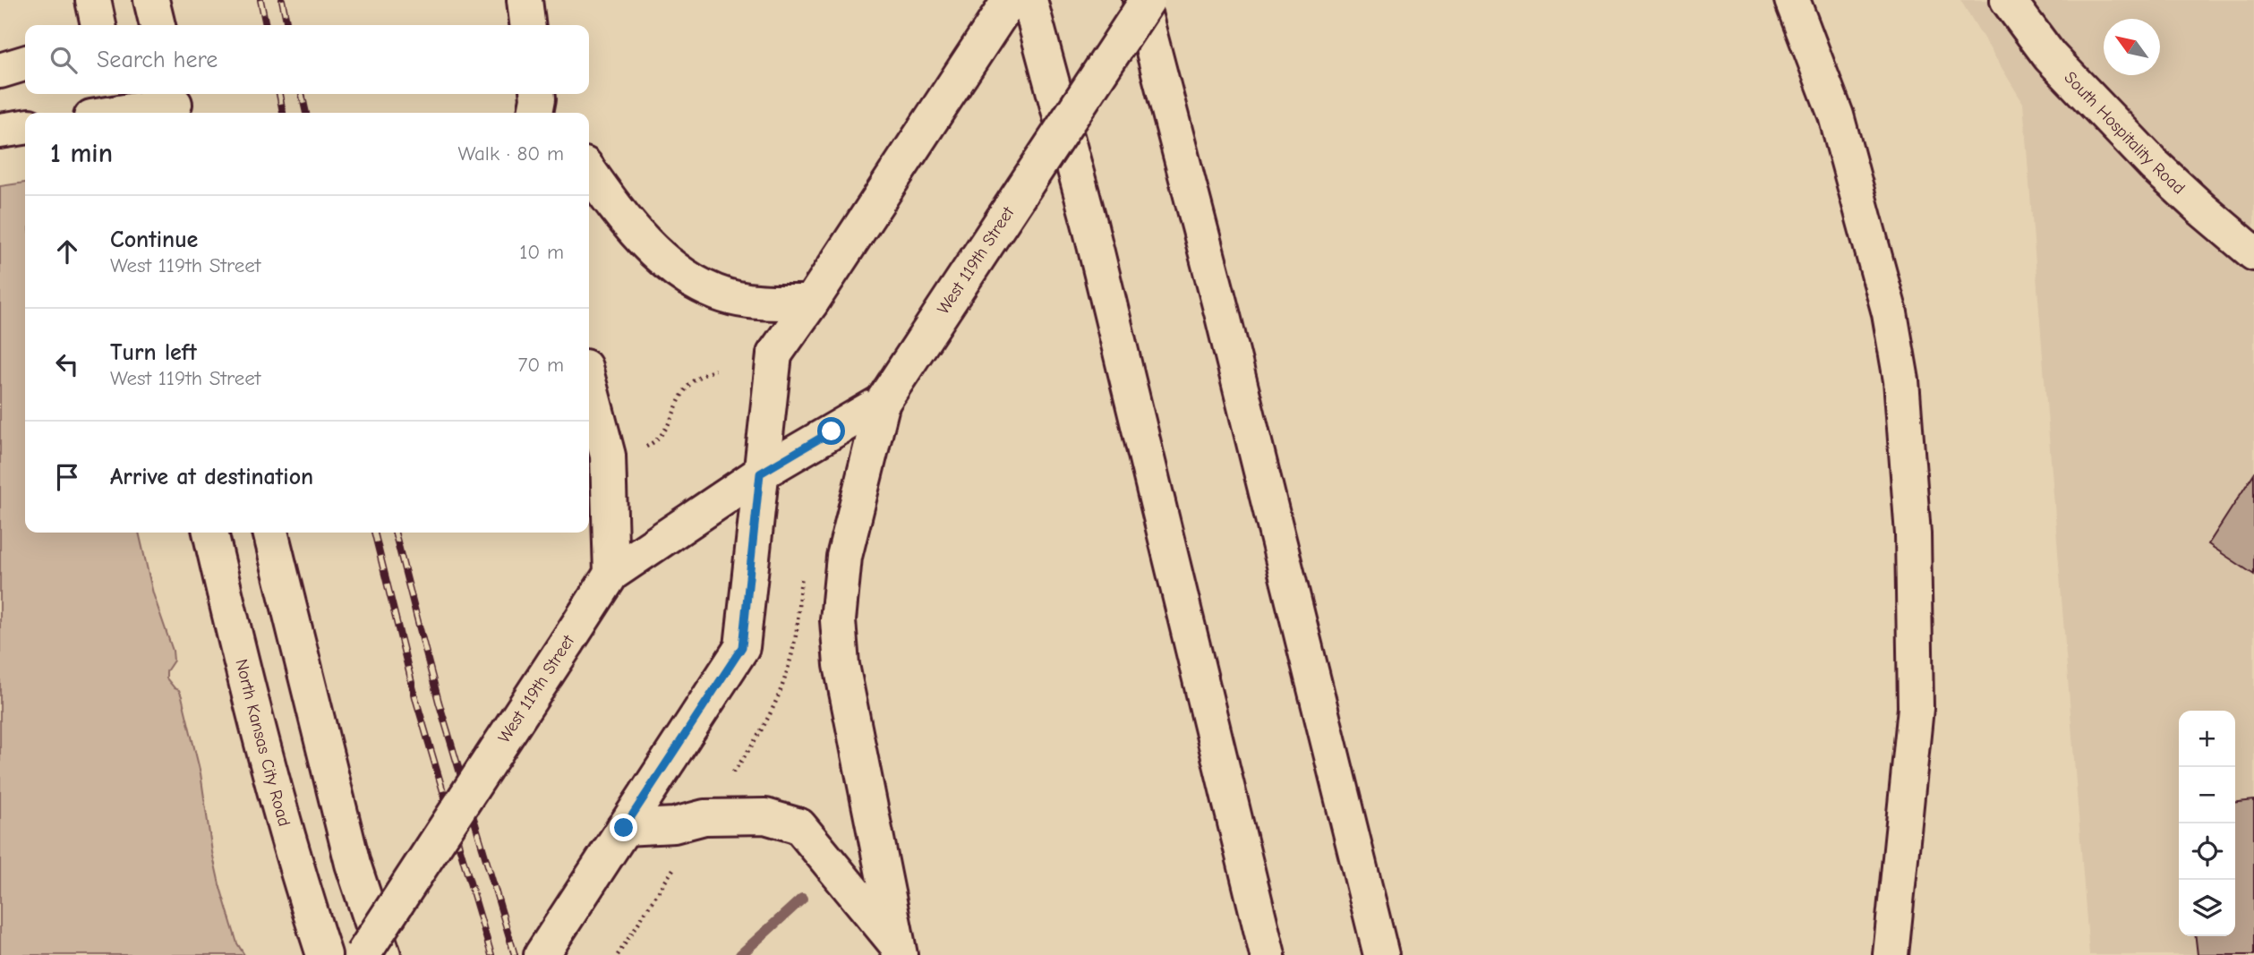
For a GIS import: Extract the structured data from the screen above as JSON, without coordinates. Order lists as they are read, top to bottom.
{
  "streets": {
    "main road": ["South Hospitality Road", "West 119th Street", "North Kansas City Road"]
  },
  "north": "top left",
  "page": {
    "search": "Search here",
    "heading": ["1 min", "Walk · 80 m"],
    "list": [
      ["Continue", "West 119th Street", "10 m"],
      ["Turn left", "West 119th Street", "70 m"],
      "Arrive at destination"
    ],
    "map_buttons": ["+", "−"]
  }
}
